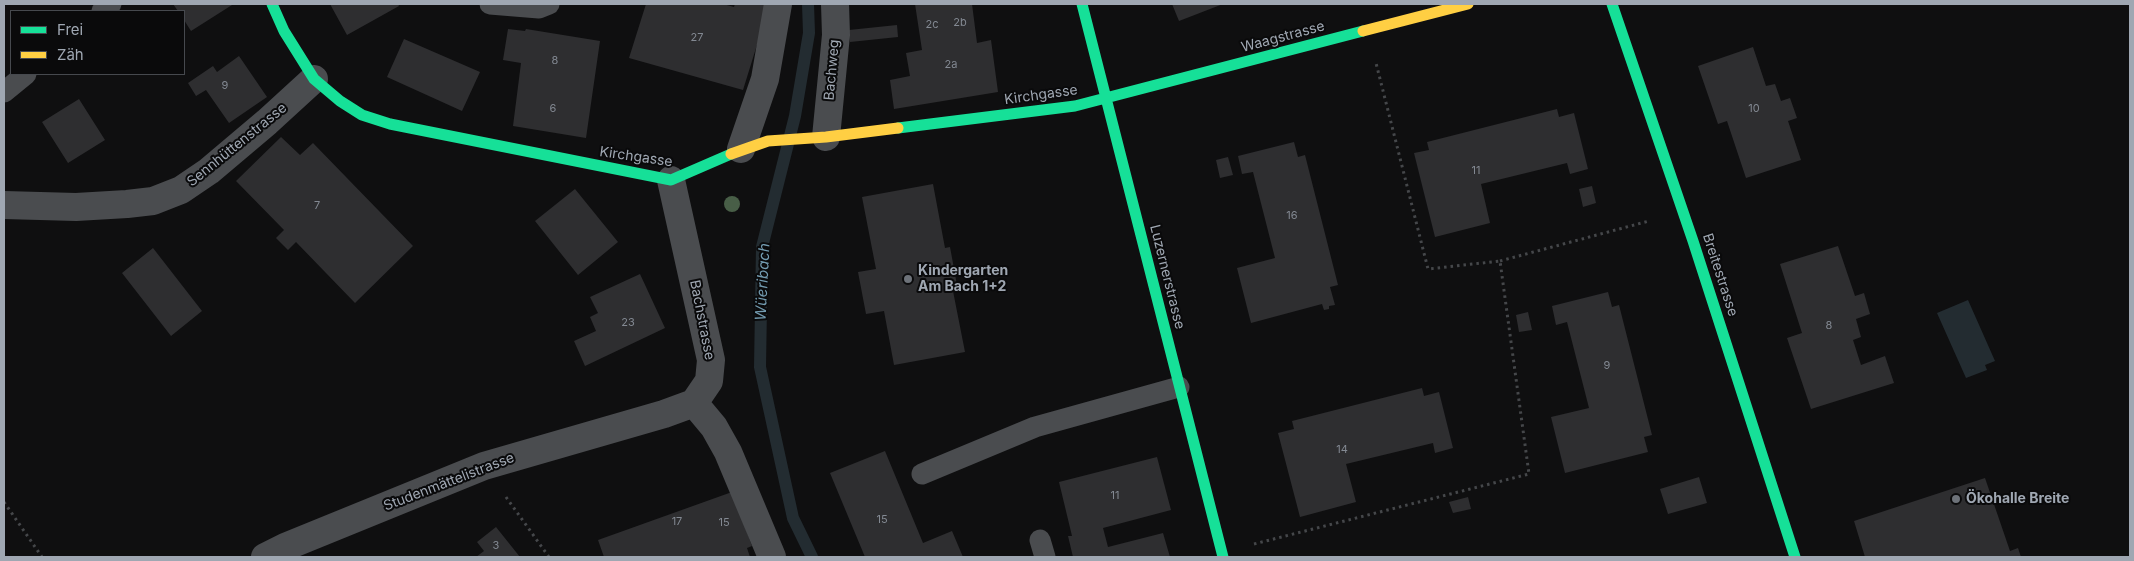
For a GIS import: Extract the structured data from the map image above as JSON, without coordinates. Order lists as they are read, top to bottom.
{
  "streets": {
    "street": [
      "Waagstrasse",
      "Bachweg",
      "Kirchgasse",
      "Sennhüttenstrasse",
      "Breitestrasse",
      "Luzernerstrasse",
      "Bachstrasse",
      "Studenmättelistrasse"
    ]
  },
  "crossings": [
    ["Waagstrasse", "Kirchgasse"],
    ["Waagstrasse", "Luzernerstrasse"],
    ["Bachweg", "Kirchgasse"],
    ["Kirchgasse", "Sennhüttenstrasse"],
    ["Kirchgasse", "Luzernerstrasse"],
    ["Kirchgasse", "Bachstrasse"],
    ["Bachstrasse", "Studenmättelistrasse"]
  ],
  "water": ["Wüeribach"],
  "places": ["Kindergarten Am Bach 1+2", "Ökohalle Breite"],
  "house_numbers": [
    "2b",
    "2c",
    "27",
    "8",
    "2a",
    "9",
    "6",
    "10",
    "11",
    "7",
    "16",
    "23",
    "8",
    "9",
    "14",
    "11",
    "15",
    "17",
    "15",
    "3"
  ],
  "legend": ["Frei", "Zäh"]
}
